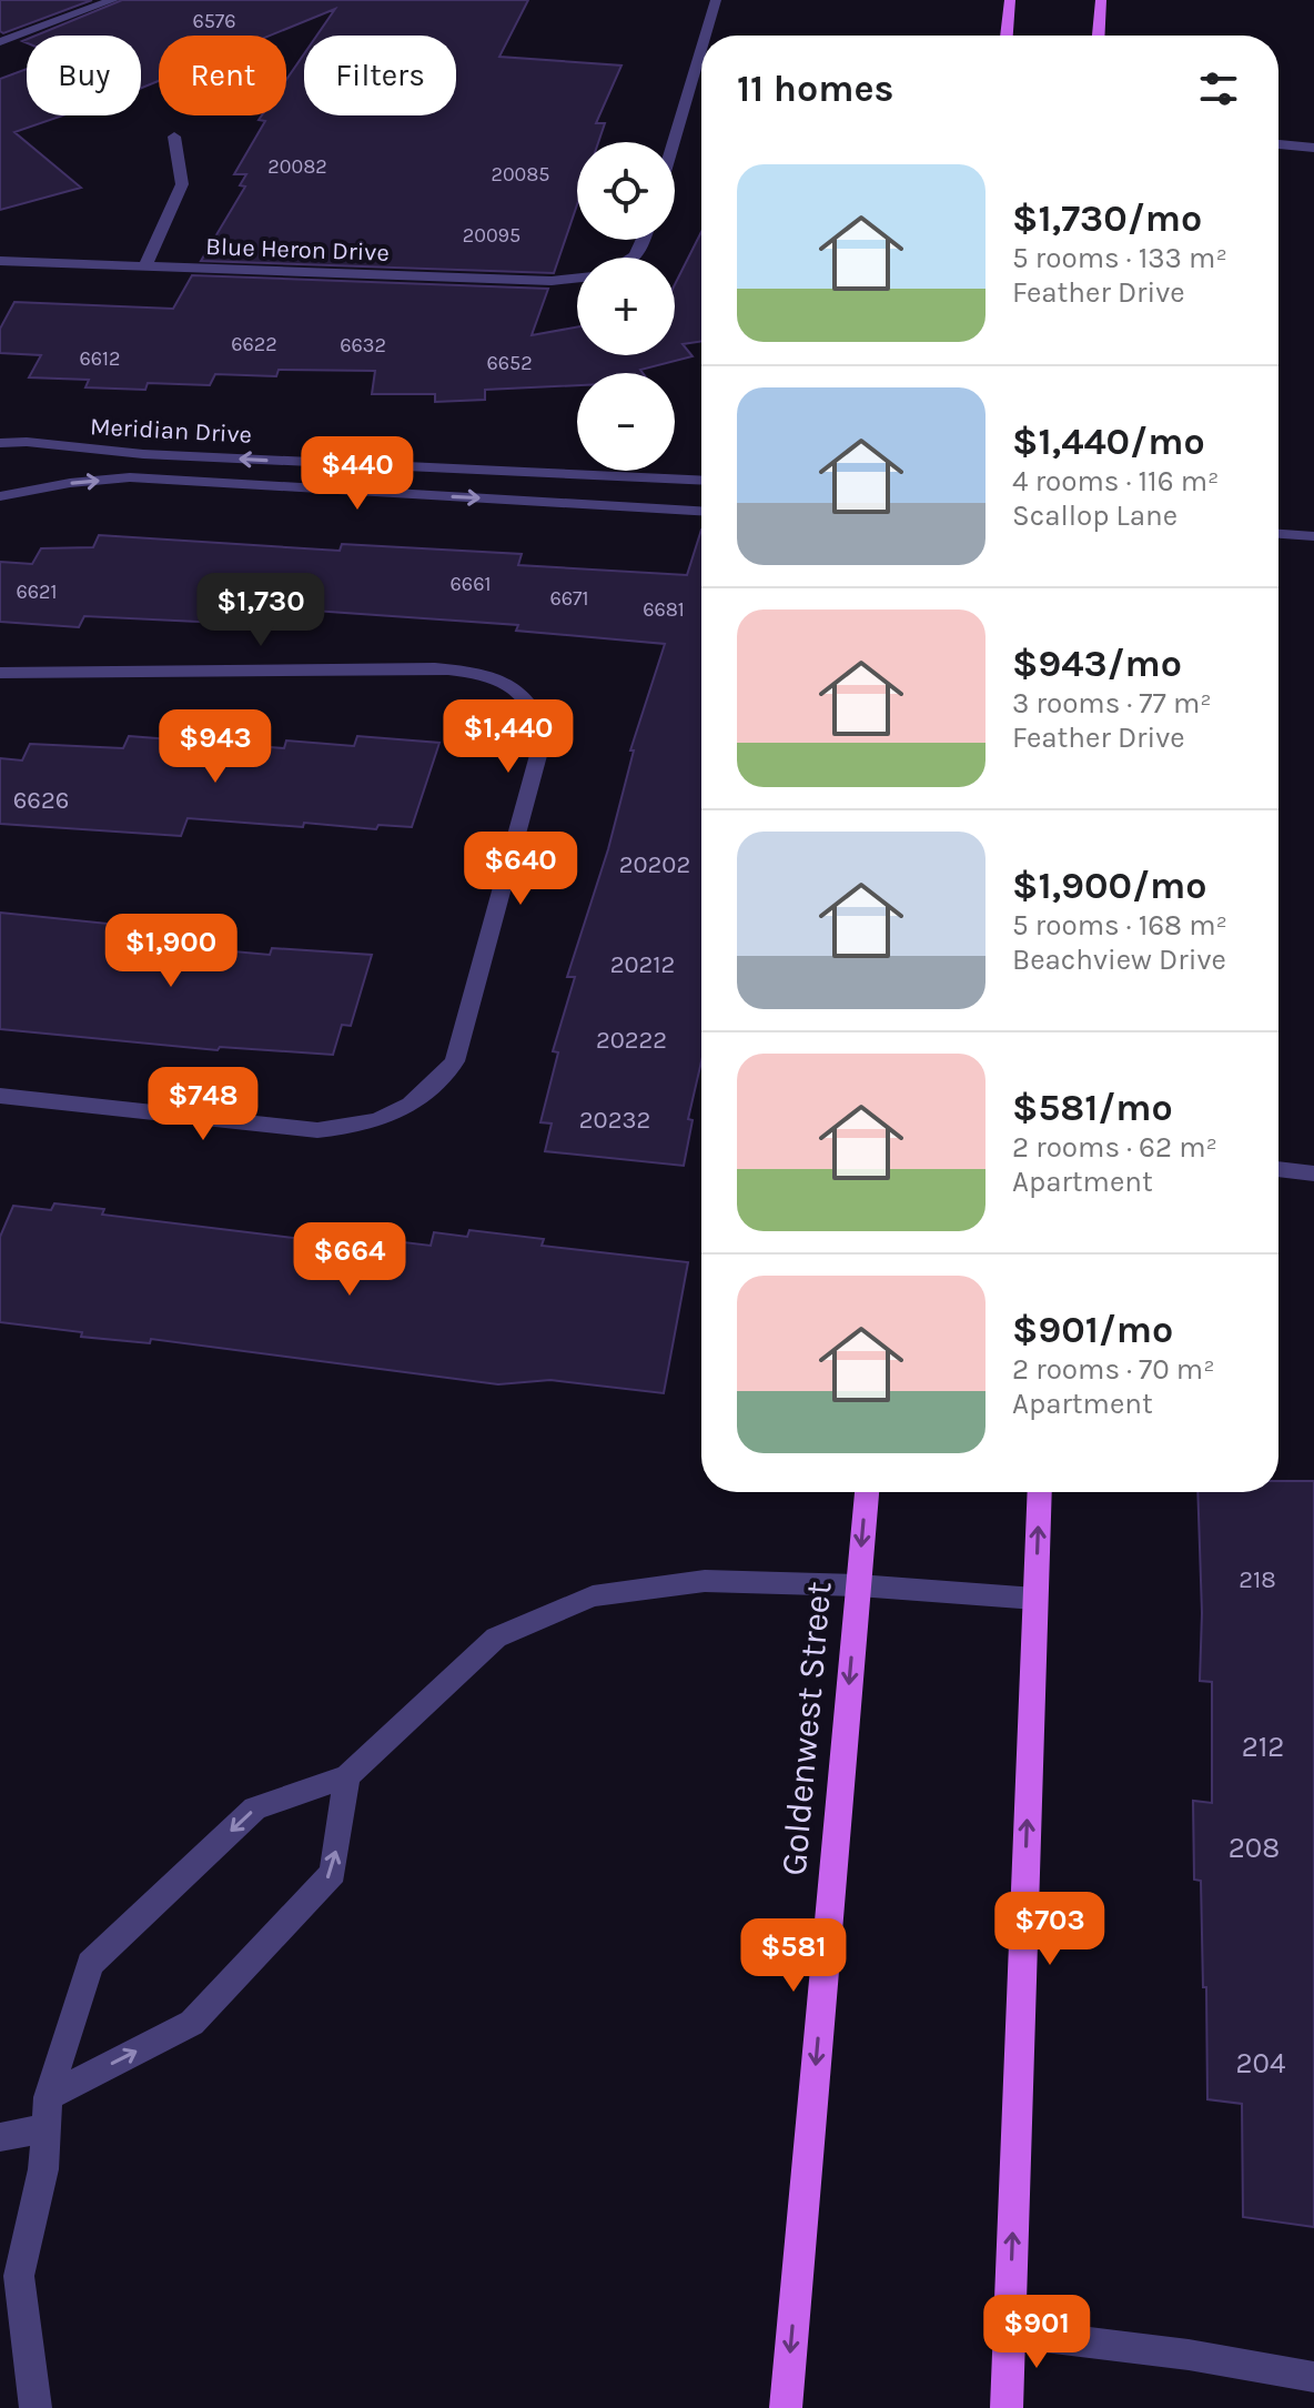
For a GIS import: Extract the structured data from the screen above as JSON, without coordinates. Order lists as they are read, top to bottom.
{
  "streets": {
    "main road": ["Goldenwest Street"],
    "street": ["Blue Heron Drive", "Meridian Drive"]
  },
  "house_numbers": [
    "6576",
    "20082",
    "20085",
    "20095",
    "6622",
    "6632",
    "6612",
    "6652",
    "6661",
    "6621",
    "6671",
    "6681",
    "6626",
    "20202",
    "20212",
    "20222",
    "20232",
    "218",
    "212",
    "208",
    "204"
  ],
  "page": {
    "chip": ["Buy", "Rent", "Filters"],
    "heading": "11 homes",
    "map_buttons": ["+", "−"],
    "list": [
      {
        "name": "$1,730/mo",
        "note": "5 rooms · 133 m² · Feather Drive"
      },
      {
        "name": "$1,440/mo",
        "note": "4 rooms · 116 m² · Scallop Lane"
      },
      {
        "name": "$943/mo",
        "note": "3 rooms · 77 m² · Feather Drive"
      },
      {
        "name": "$1,900/mo",
        "note": "5 rooms · 168 m² · Beachview Drive"
      },
      {
        "name": "$581/mo",
        "note": "2 rooms · 62 m² · Apartment"
      },
      {
        "name": "$901/mo",
        "note": "2 rooms · 70 m² · Apartment"
      }
    ],
    "price": [
      "$440",
      "$1,730",
      "$1,440",
      "$943",
      "$640",
      "$1,900",
      "$748",
      "$664",
      "$703",
      "$581",
      "$901"
    ]
  }
}
